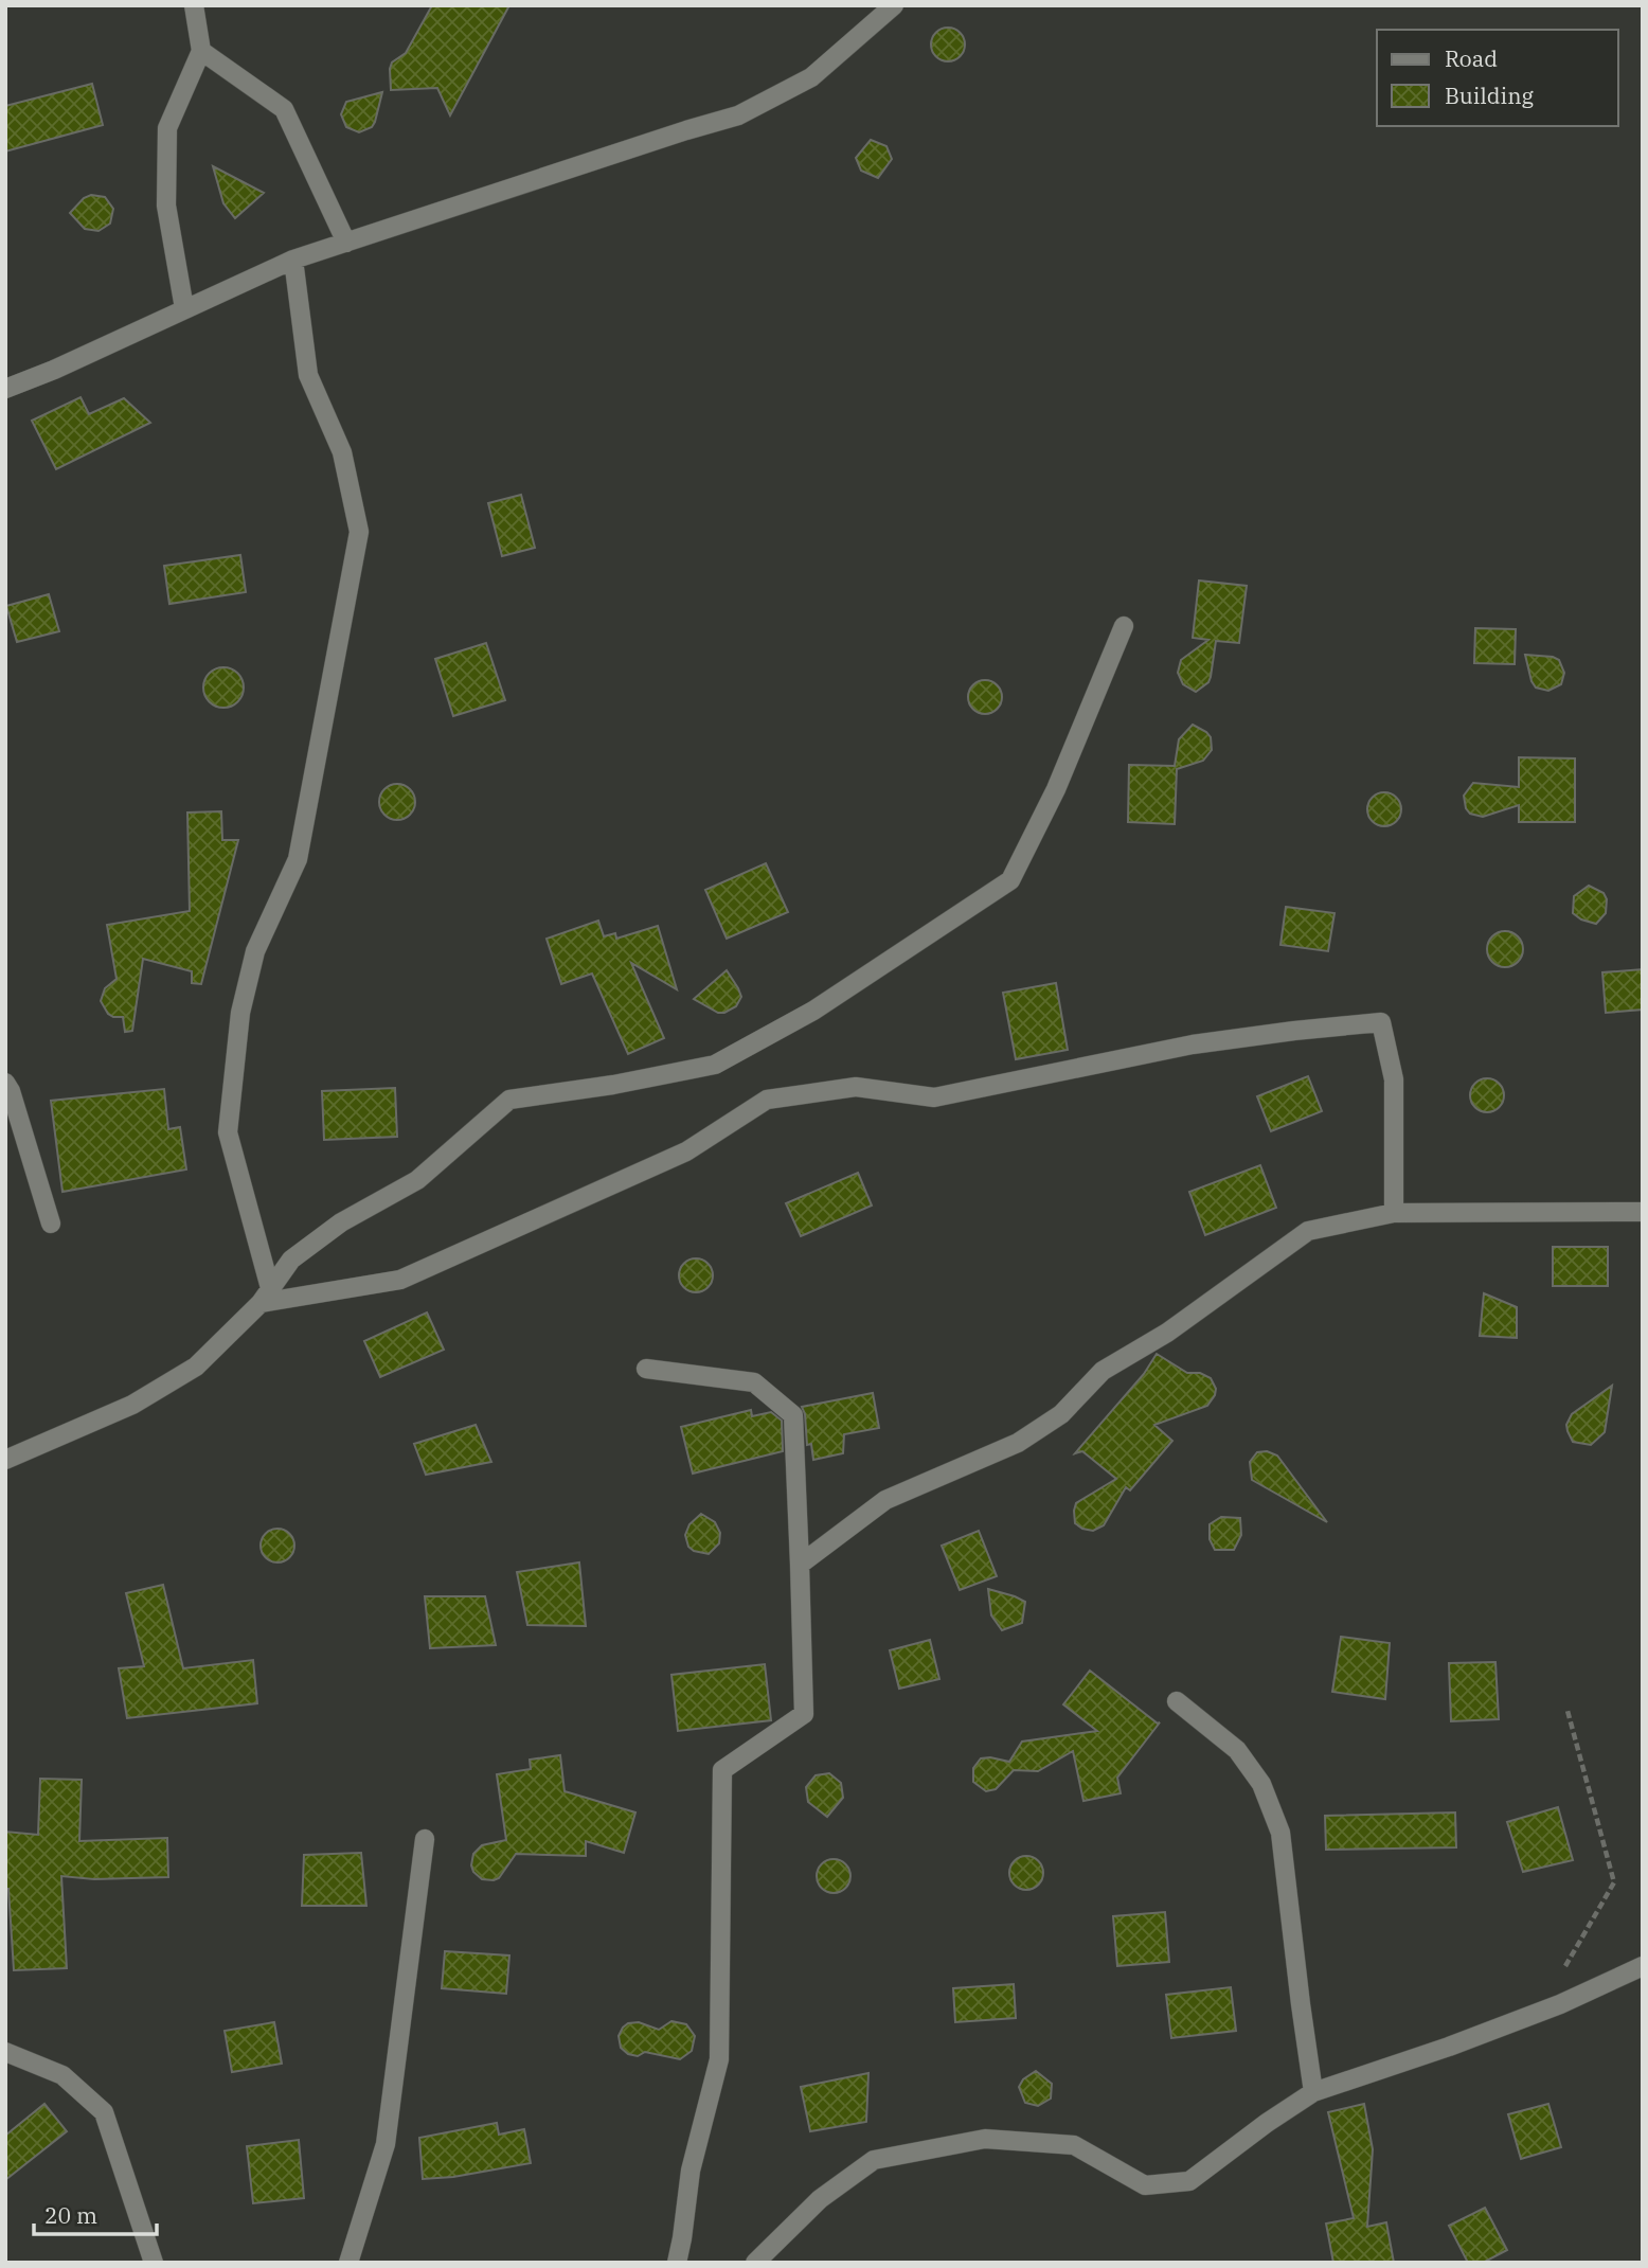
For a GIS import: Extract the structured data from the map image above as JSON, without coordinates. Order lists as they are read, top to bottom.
{
  "legend": ["Road", "Building"],
  "scale_bar": "20 m"
}
